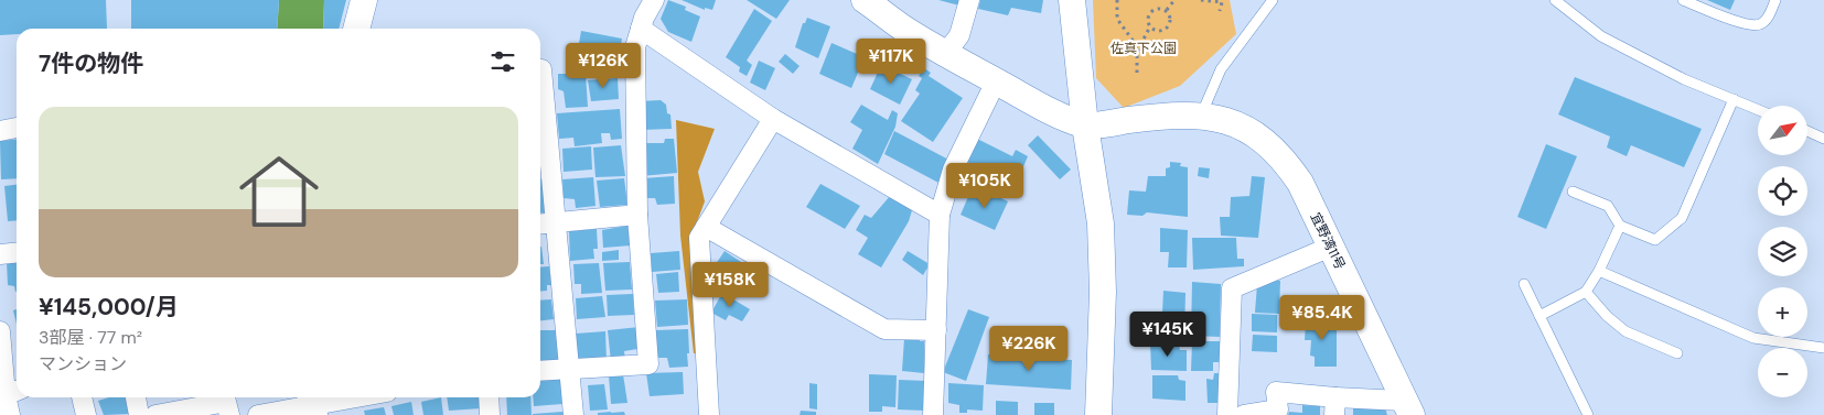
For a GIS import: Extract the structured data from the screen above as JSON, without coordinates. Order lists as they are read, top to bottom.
{
  "streets": {
    "street": ["宜野湾11号"]
  },
  "parks": ["佐真下公園"],
  "north": "top right",
  "page": {
    "heading": "7件の物件",
    "price": [
      "¥117K",
      "¥126K",
      "¥105K",
      "¥158K",
      "¥85.4K",
      "¥145K",
      "¥226K"
    ],
    "list": [
      {
        "name": "¥145,000/月",
        "note": "3部屋 · 77 m² · マンション"
      }
    ],
    "map_buttons": ["+", "−"]
  }
}
